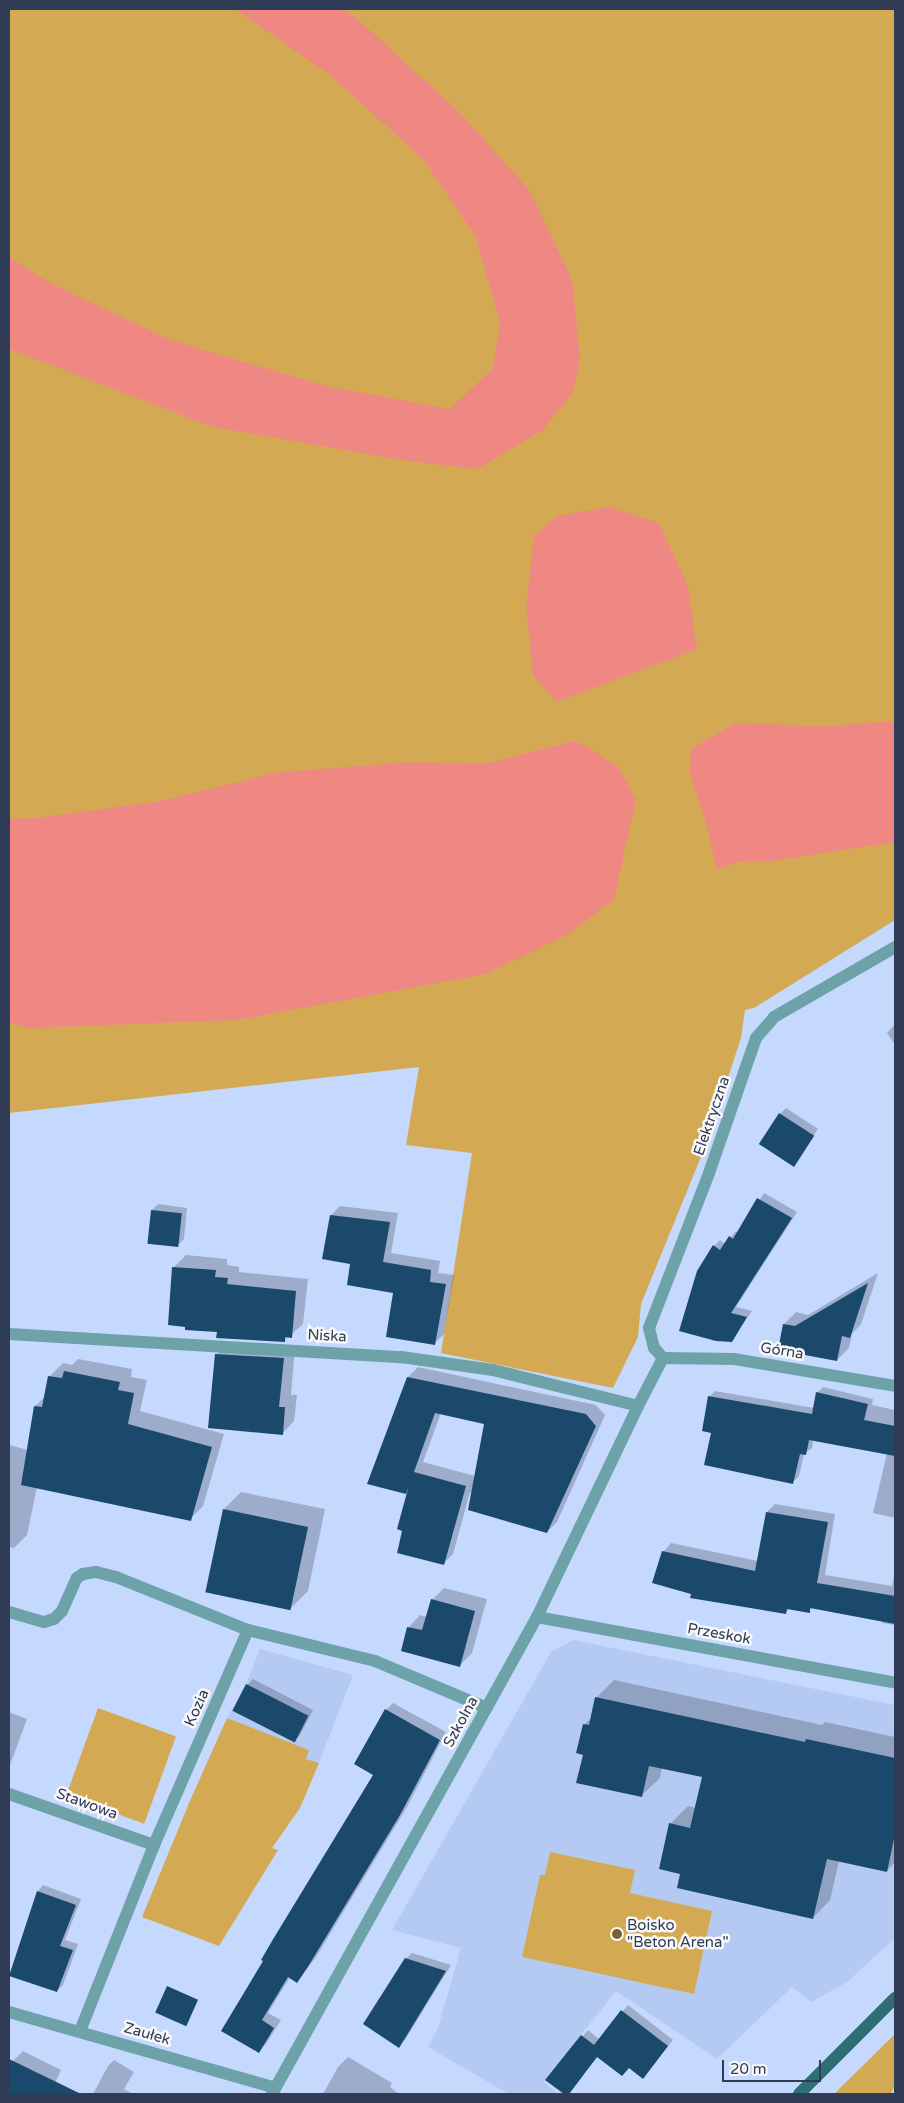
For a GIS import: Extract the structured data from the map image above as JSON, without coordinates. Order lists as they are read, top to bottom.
{
  "streets": {
    "street": [
      "Elektryczna",
      "Niska",
      "Górna",
      "Przeskok",
      "Kozia",
      "Szkolna",
      "Stawowa",
      "Zaułek"
    ]
  },
  "crossings": [
    ["Elektryczna", "Górna"],
    ["Elektryczna", "Szkolna"],
    ["Niska", "Szkolna"],
    ["Górna", "Szkolna"],
    ["Przeskok", "Szkolna"],
    ["Kozia", "Stawowa"],
    ["Kozia", "Zaułek"],
    ["Szkolna", "Zaułek"]
  ],
  "places": ["Boisko \"Beton Arena\""],
  "scale_bar": "20 m"
}
